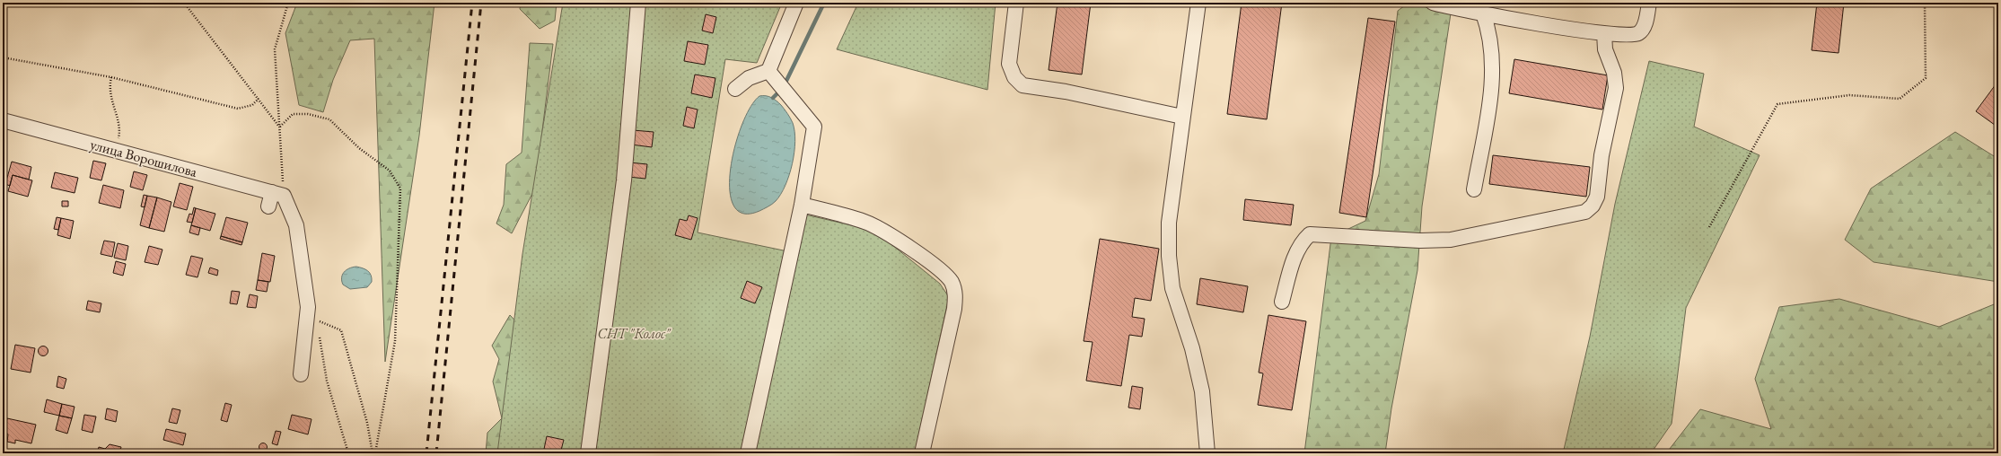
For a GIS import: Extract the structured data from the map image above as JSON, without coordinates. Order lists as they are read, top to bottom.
{
  "streets": {
    "street": ["улица Ворошилова"]
  },
  "parks": ["СНТ \"Колос\""]
}
